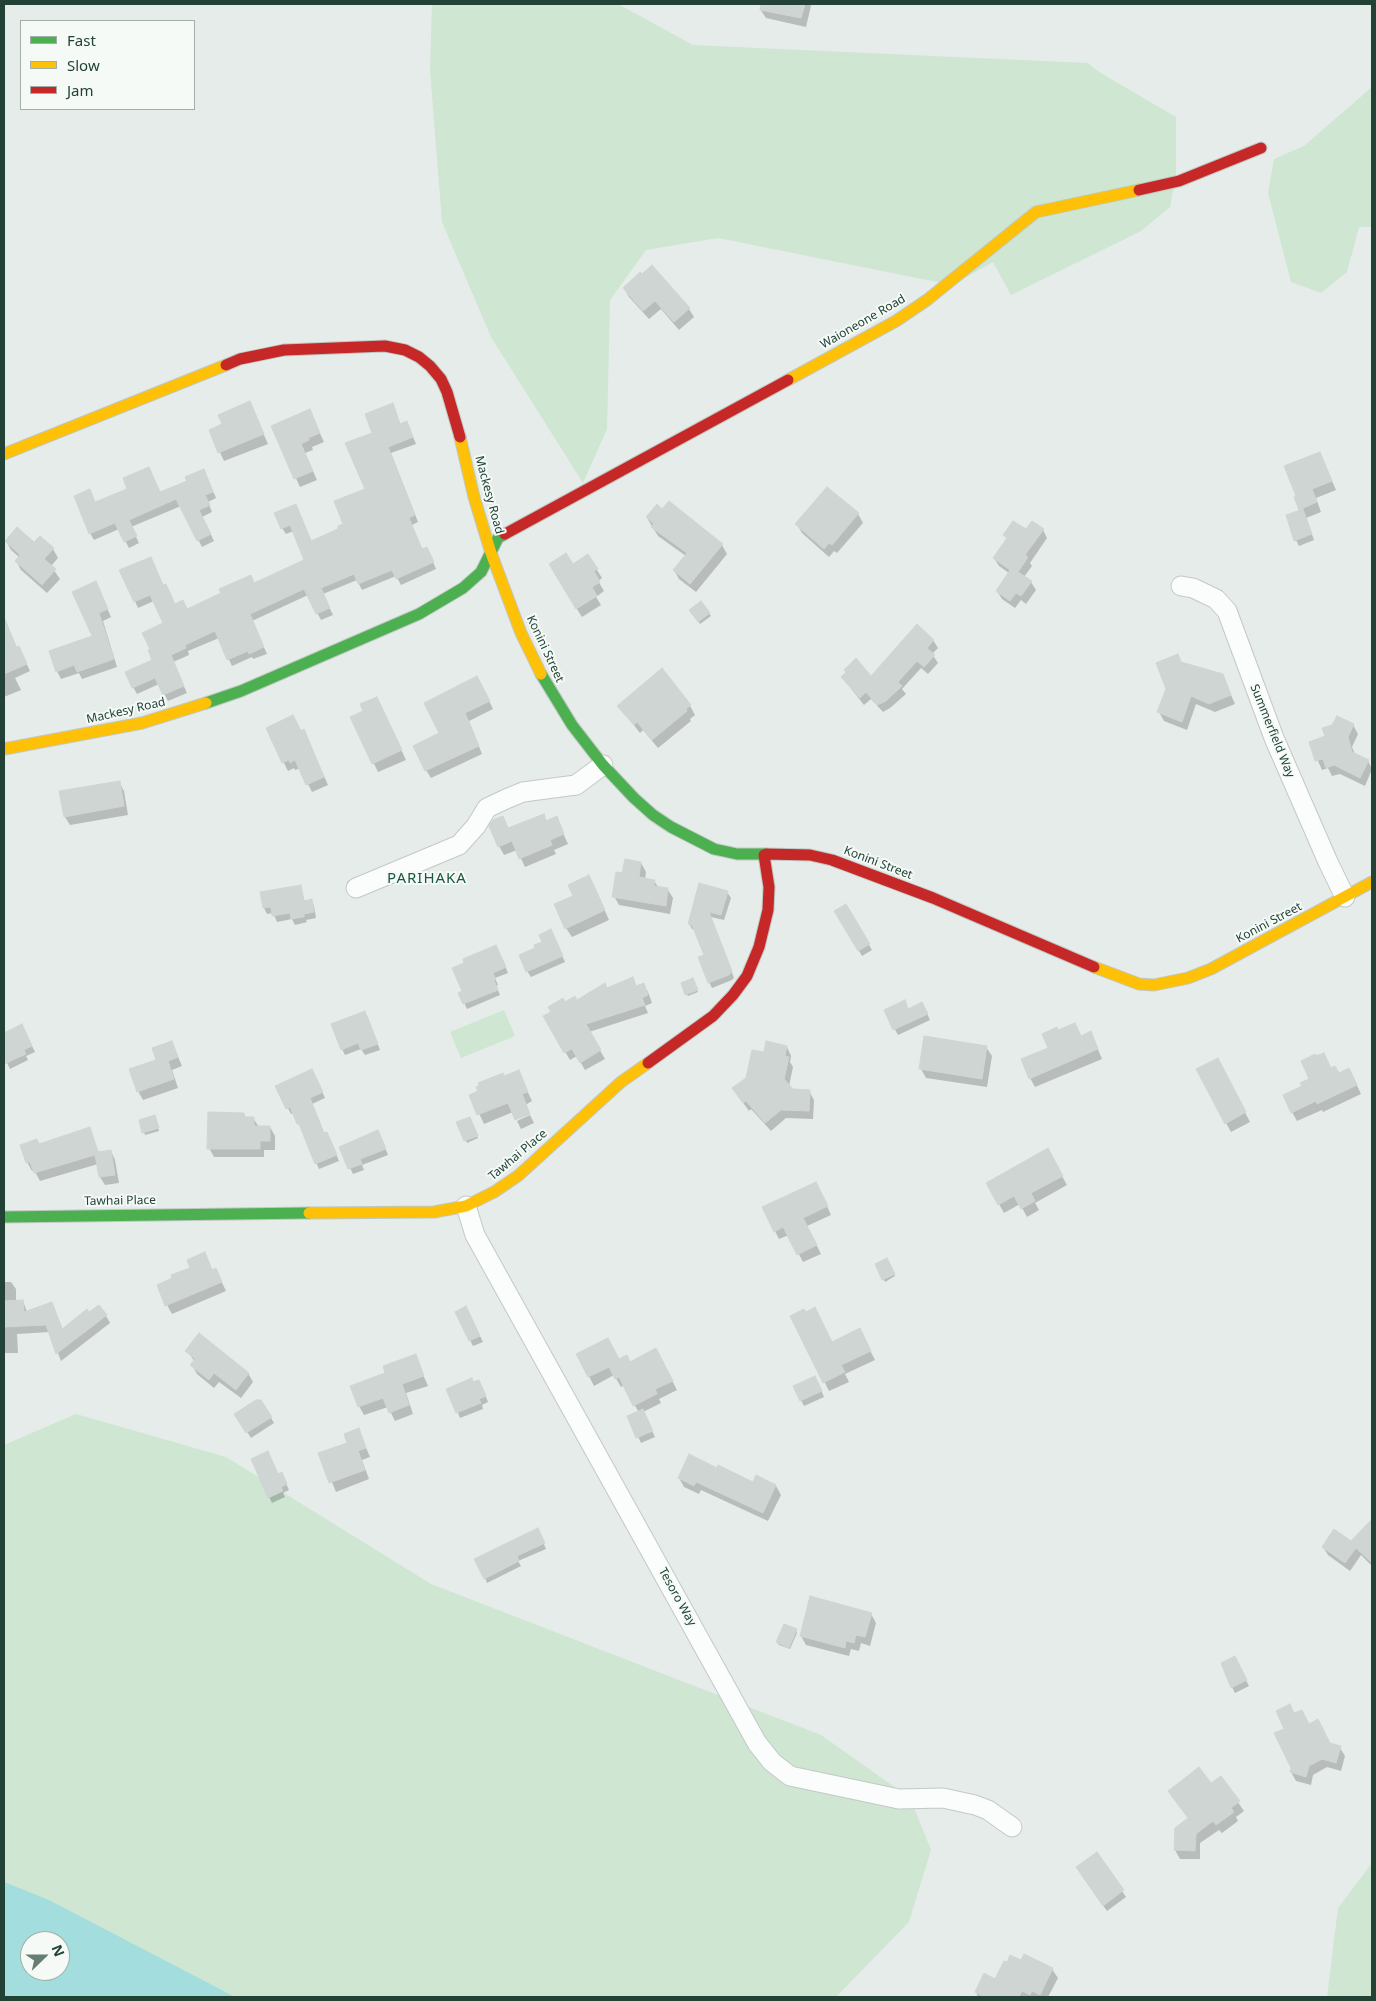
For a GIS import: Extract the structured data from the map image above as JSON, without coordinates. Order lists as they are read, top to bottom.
{
  "streets": {
    "street": [
      "Waioneone Road",
      "Mackesy Road",
      "Konini Street",
      "Summerfield Way",
      "Tawhai Place",
      "Tesoro Way"
    ]
  },
  "crossings": [
    ["Waioneone Road", "Mackesy Road"],
    ["Waioneone Road", "Konini Street"],
    ["Mackesy Road", "Konini Street"],
    ["Konini Street", "Summerfield Way"],
    ["Konini Street", "Tawhai Place"],
    ["Tawhai Place", "Tesoro Way"]
  ],
  "districts": ["PARIHAKA"],
  "legend": ["Fast", "Slow", "Jam"],
  "north": "right"
}
